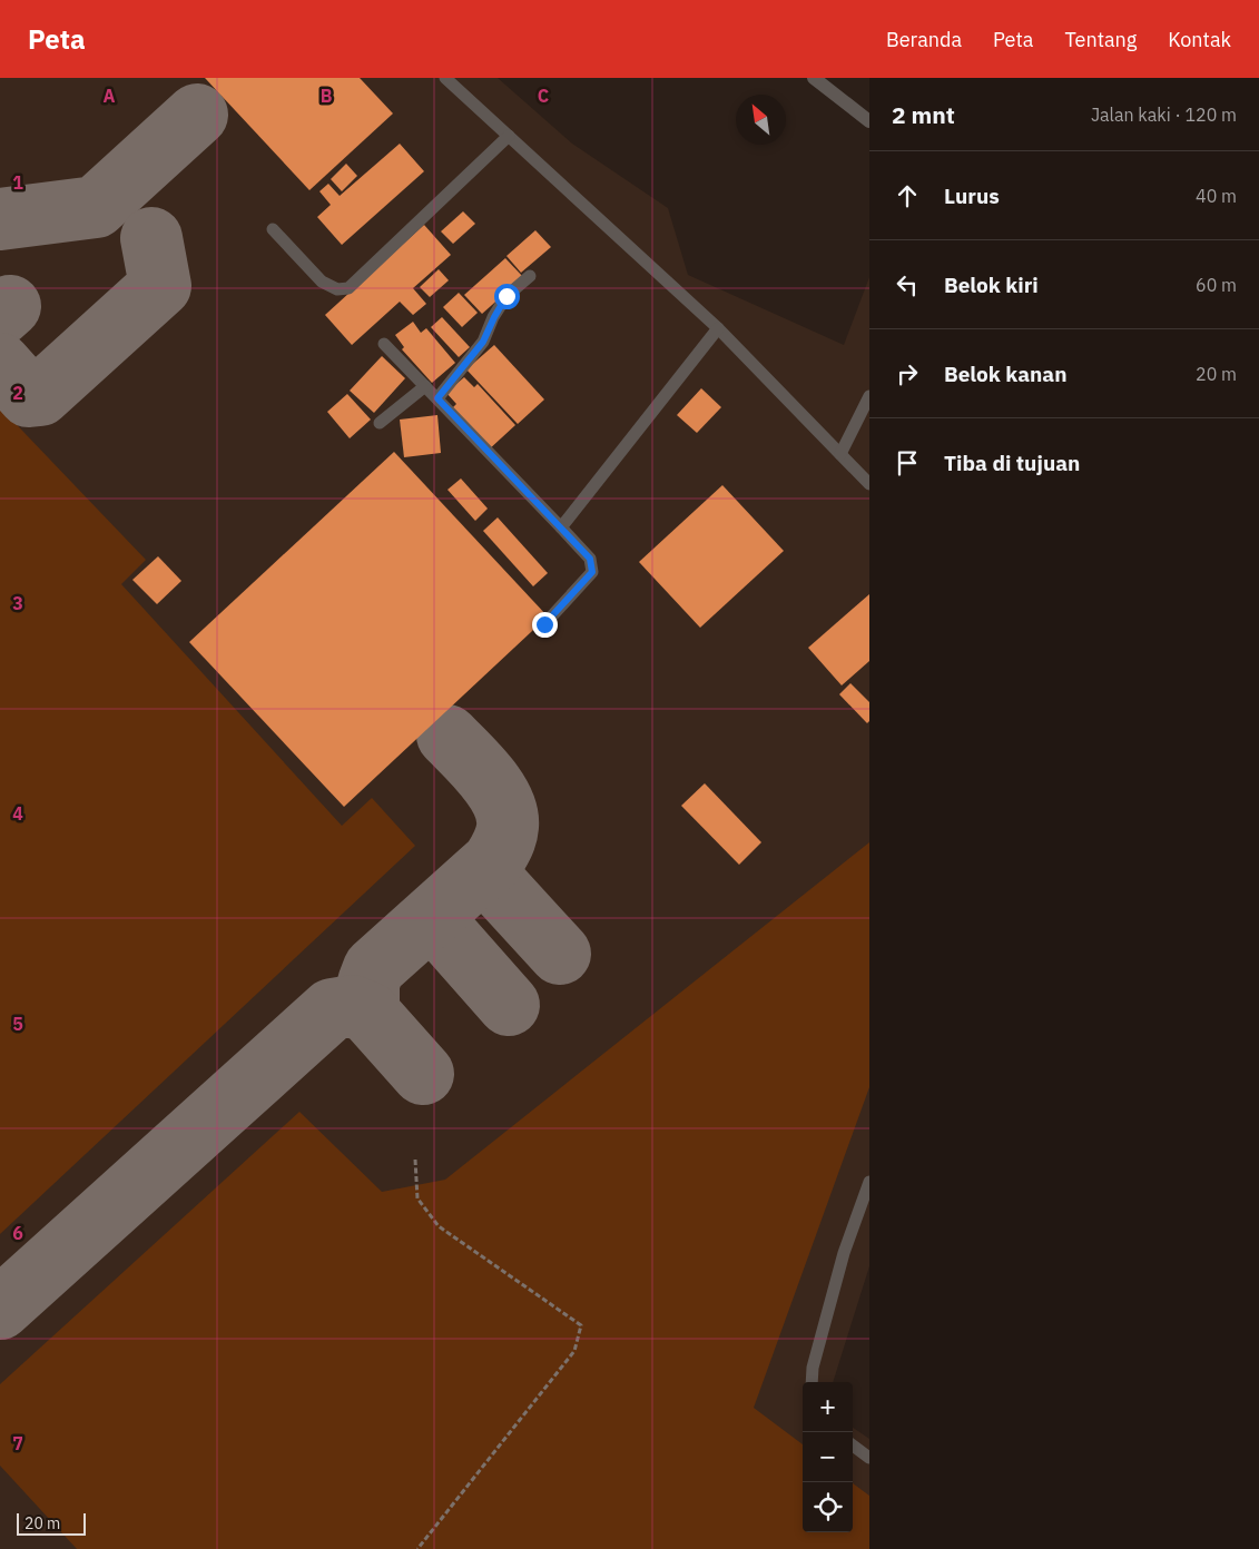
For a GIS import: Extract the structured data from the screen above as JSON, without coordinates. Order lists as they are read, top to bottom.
{
  "scale_bar": "20 m",
  "north": "top left",
  "page": {
    "header": "Peta",
    "nav": [
      "Beranda",
      "Peta",
      "Tentang",
      "Kontak"
    ],
    "heading": ["2 mnt", "Jalan kaki · 120 m"],
    "list": [
      ["Lurus", "40 m"],
      ["Belok kiri", "60 m"],
      ["Belok kanan", "20 m"],
      "Tiba di tujuan"
    ],
    "map_buttons": ["+", "−"],
    "scale": "20 m"
  },
  "grid": {
    "columns": ["A", "B", "C"],
    "rows": [
      "1",
      "2",
      "3",
      "4",
      "5",
      "6",
      "7"
    ]
  }
}
